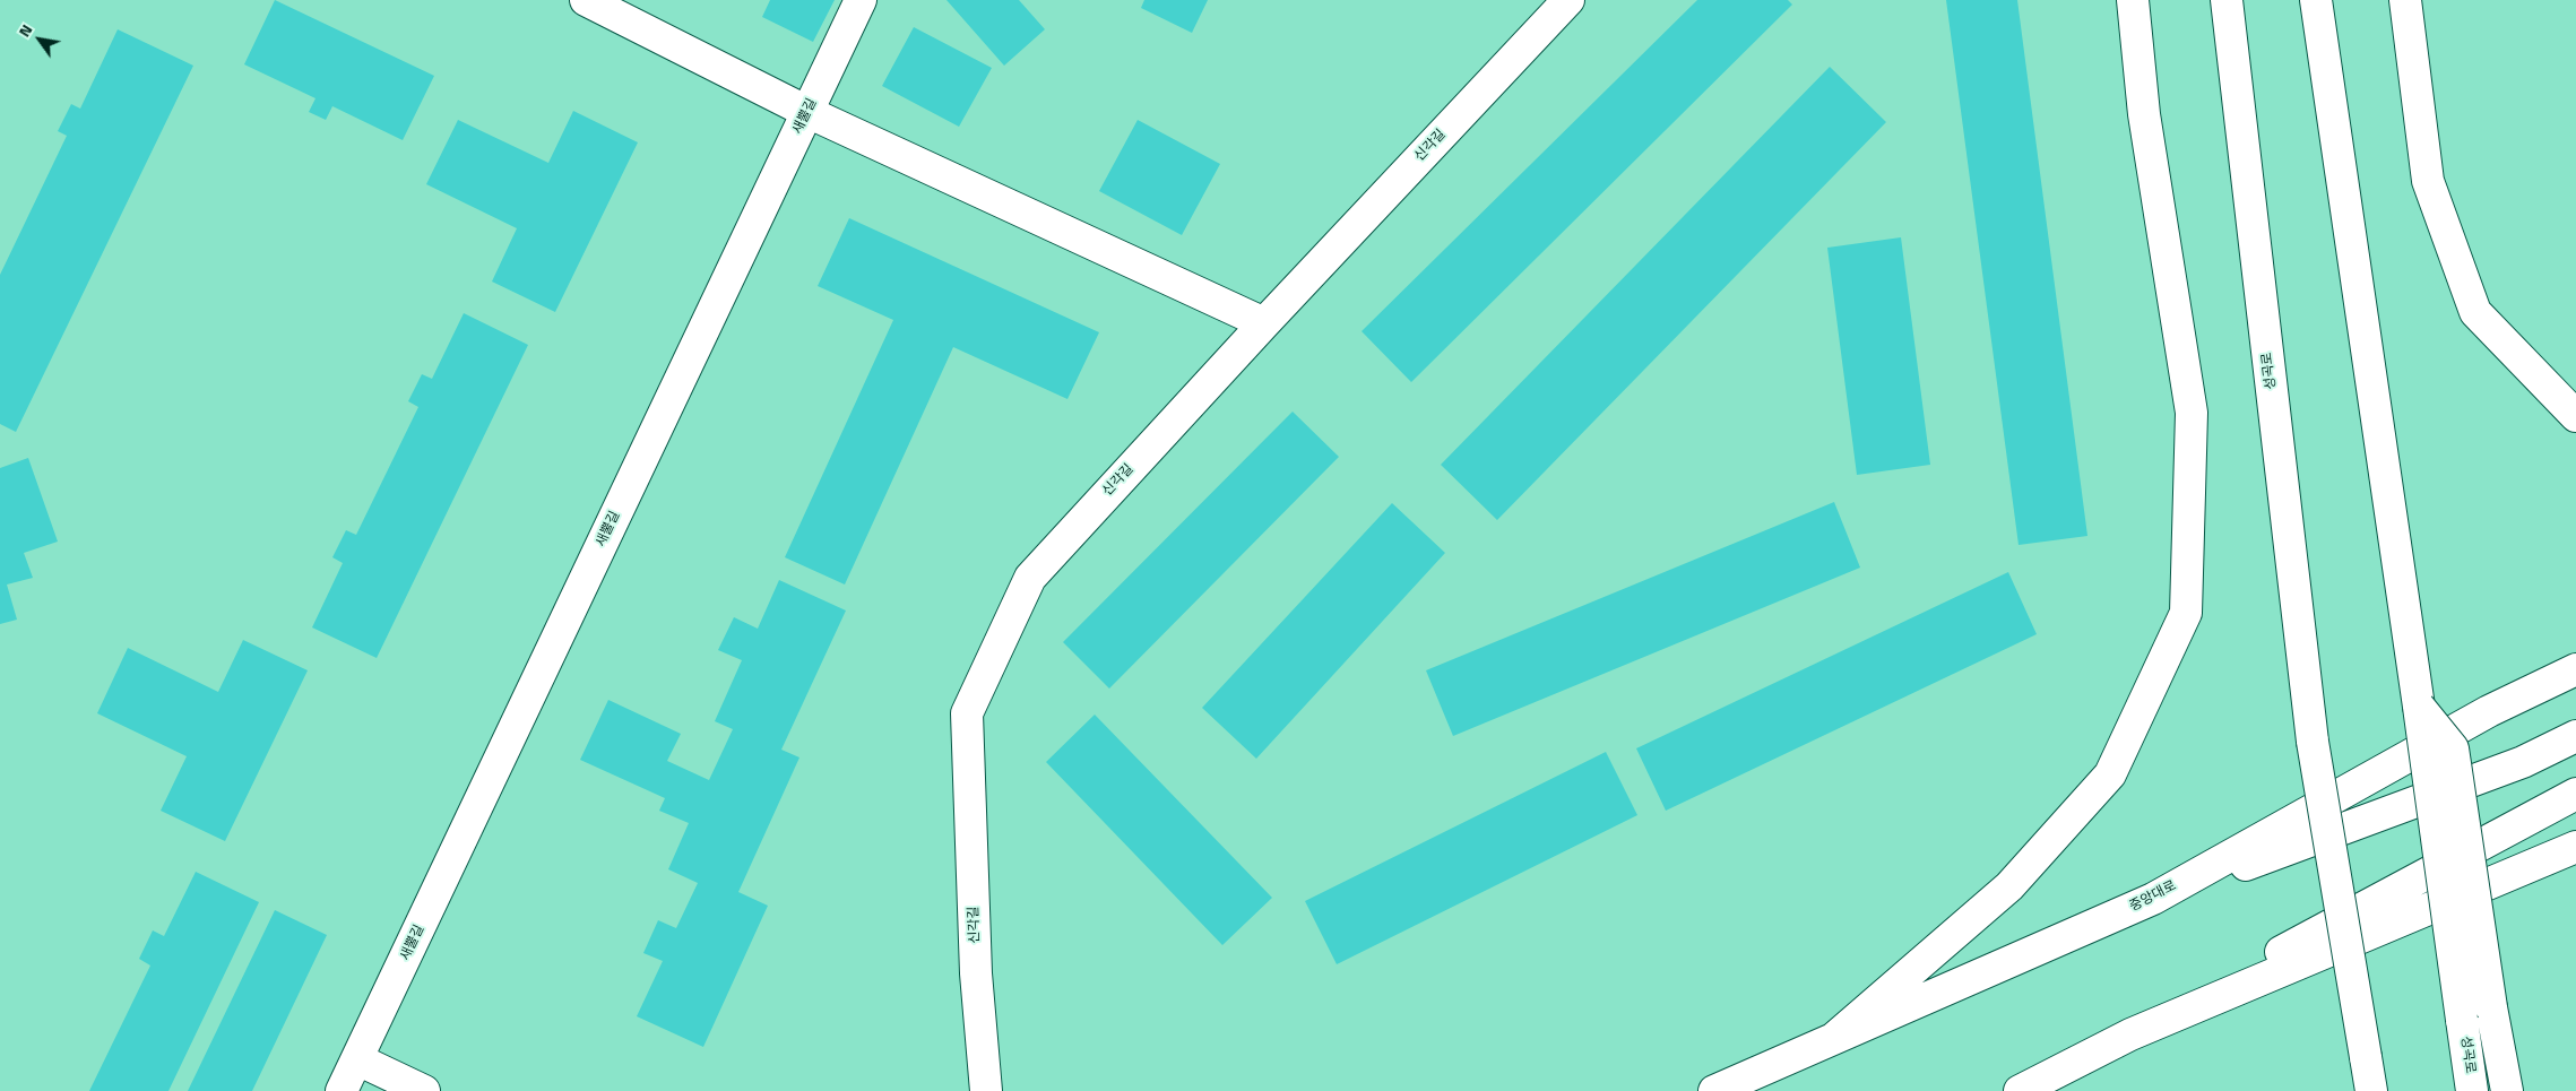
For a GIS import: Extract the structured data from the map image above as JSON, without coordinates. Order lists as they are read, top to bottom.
{
  "streets": {
    "main road": [
      "새뿔길",
      "신각길",
      "성곡로",
      "중앙대로"
    ]
  },
  "north": "top left"
}
